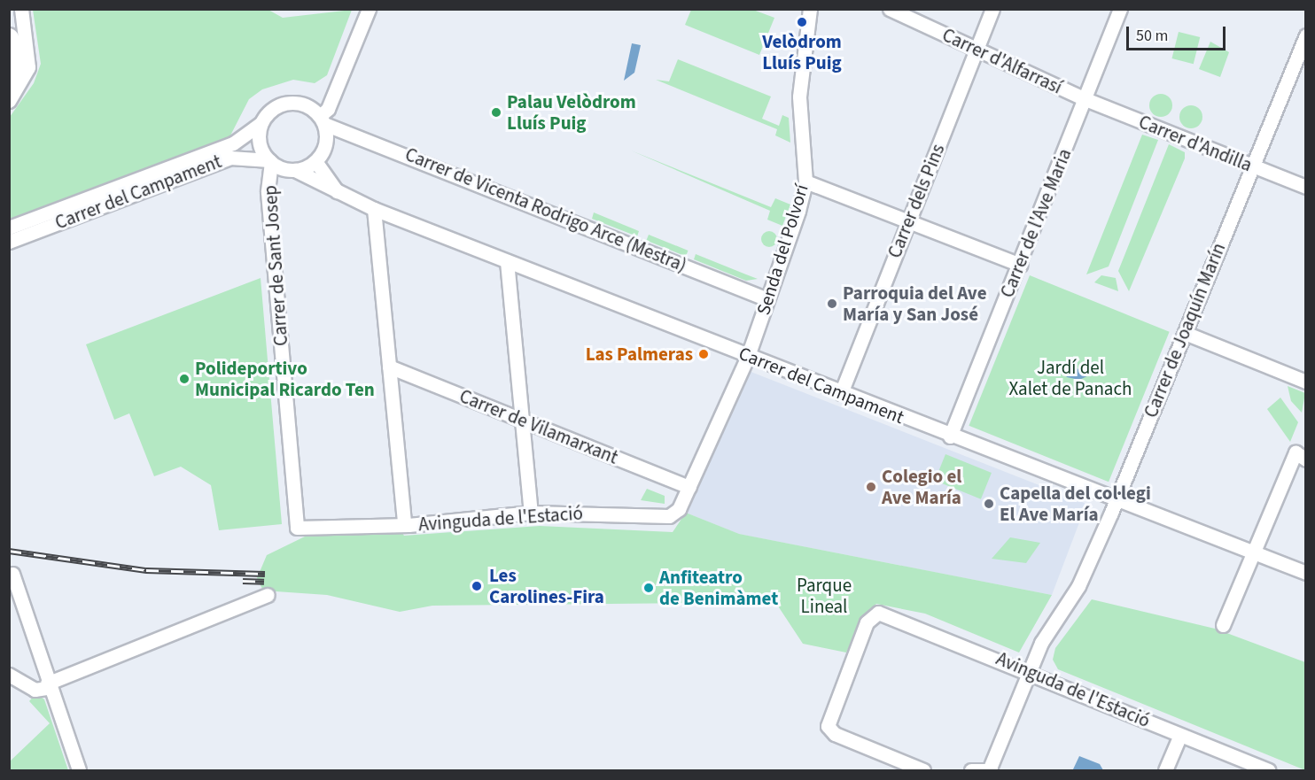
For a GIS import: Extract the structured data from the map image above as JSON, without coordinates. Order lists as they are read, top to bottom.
{
  "streets": {
    "street": [
      "Carrer d'Alfarrasí",
      "Carrer d'Andilla",
      "Carrer del Campament",
      "Carrer dels Pins",
      "Carrer de Vicenta Rodrigo Arce (Mestra)",
      "Carrer de l'Ave Maria",
      "Senda del Polvorí",
      "Carrer de Sant Josep",
      "Carrer de Joaquín Marín",
      "Carrer de Vilamarxant",
      "Avinguda de l'Estació"
    ]
  },
  "crossings": [
    ["Carrer d'Alfarrasí", "Carrer d'Andilla"],
    ["Carrer d'Alfarrasí", "Carrer dels Pins"],
    ["Carrer d'Alfarrasí", "Carrer de l'Ave Maria"],
    ["Carrer d'Andilla", "Carrer de l'Ave Maria"],
    ["Carrer d'Andilla", "Carrer de Joaquín Marín"],
    ["Carrer del Campament", "Carrer dels Pins"],
    ["Carrer del Campament", "Carrer de Vicenta Rodrigo Arce (Mestra)"],
    ["Carrer del Campament", "Carrer de l'Ave Maria"],
    ["Carrer del Campament", "Senda del Polvorí"],
    ["Carrer del Campament", "Carrer de Sant Josep"],
    ["Carrer del Campament", "Carrer de Joaquín Marín"],
    ["Carrer de Vicenta Rodrigo Arce (Mestra)", "Senda del Polvorí"],
    ["Carrer de Vicenta Rodrigo Arce (Mestra)", "Carrer de Sant Josep"],
    ["Senda del Polvorí", "Carrer de Vilamarxant"],
    ["Senda del Polvorí", "Avinguda de l'Estació"],
    ["Carrer de Sant Josep", "Avinguda de l'Estació"],
    ["Carrer de Joaquín Marín", "Avinguda de l'Estació"],
    ["Carrer de Vilamarxant", "Avinguda de l'Estació"]
  ],
  "parks": ["Jardí del Xalet de Panach", "Parque Lineal"],
  "places": [
    "Velòdrom Lluís Puig",
    "Palau Velòdrom Lluís Puig",
    "Parroquia del Ave María y San José",
    "Las Palmeras",
    "Polideportivo Municipal Ricardo Ten",
    "Colegio el Ave María",
    "Capella del col·legi El Ave María",
    "Les Carolines-Fira",
    "Anfiteatro de Benimàmet"
  ],
  "scale_bar": "50 m"
}
